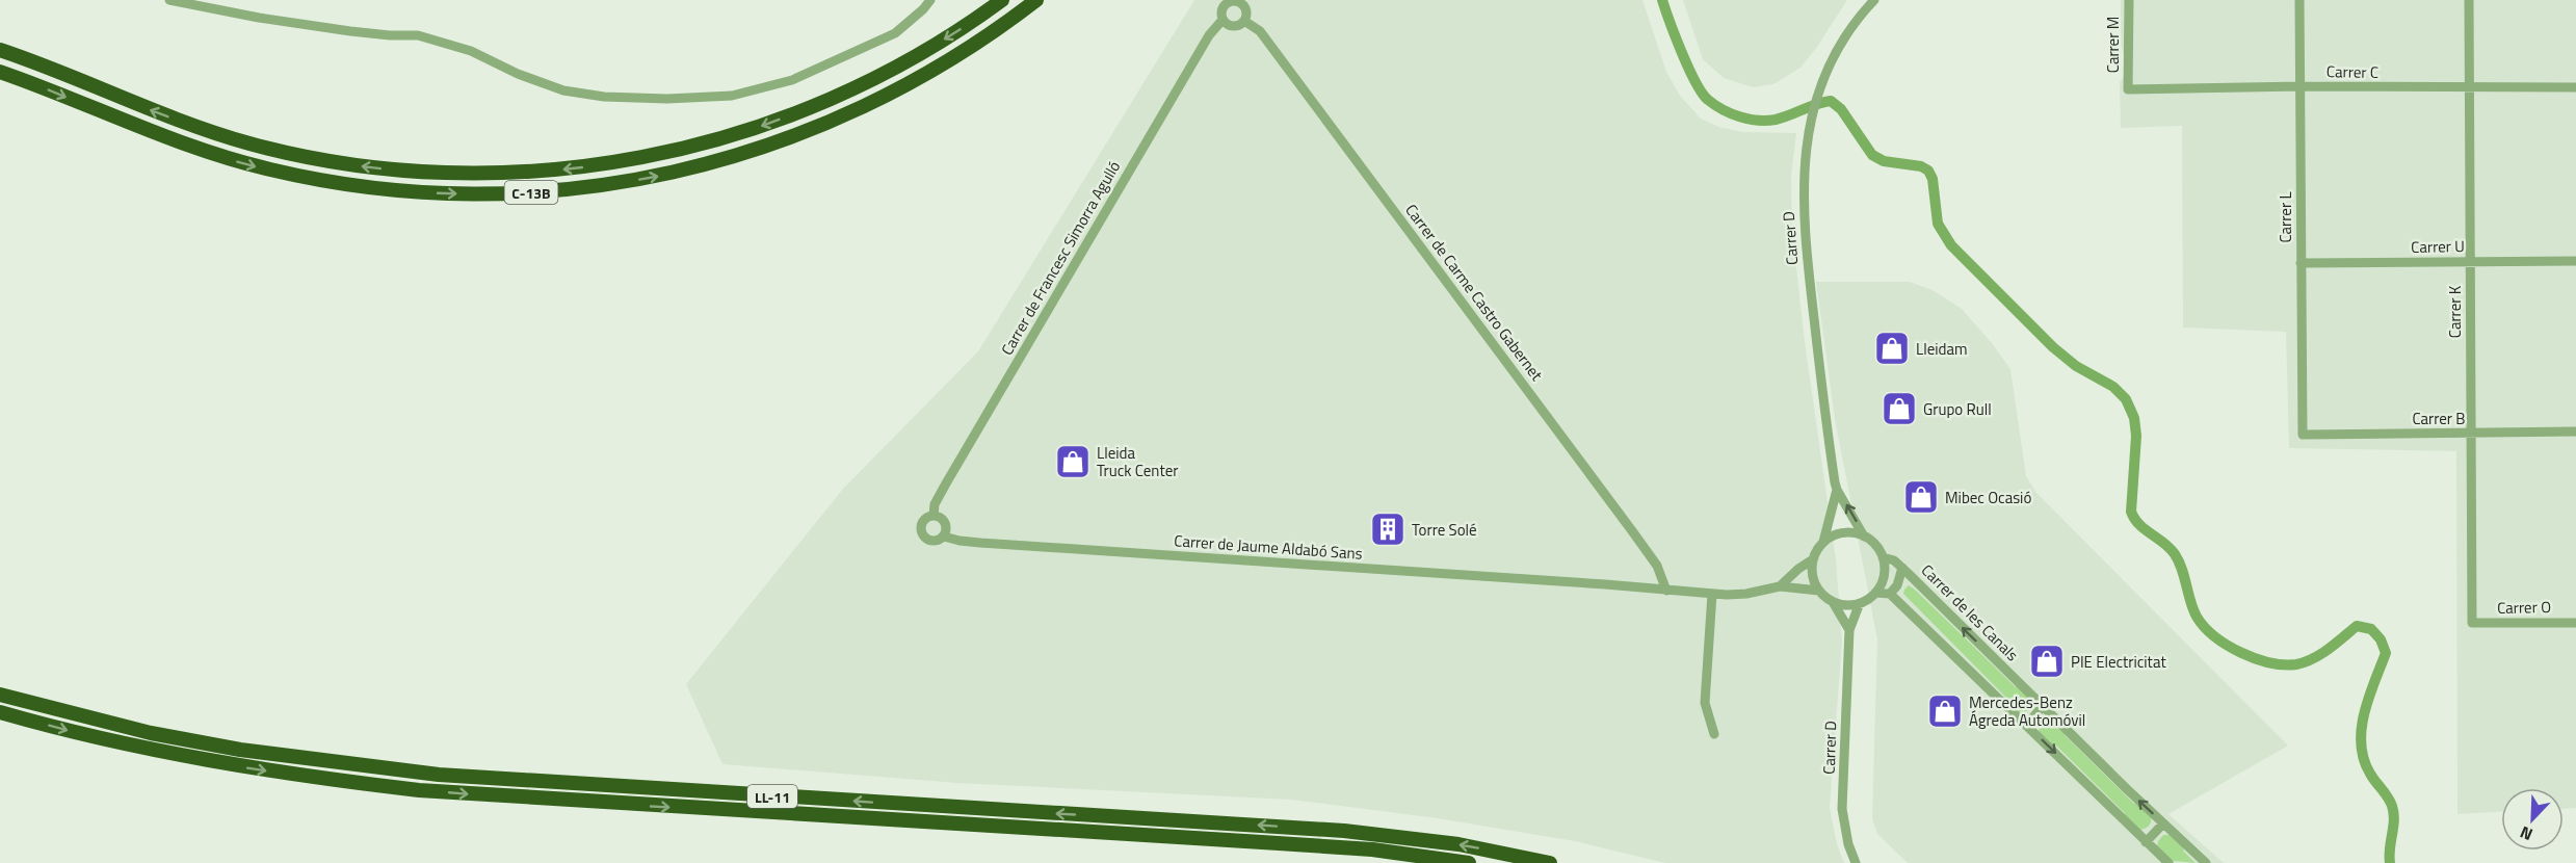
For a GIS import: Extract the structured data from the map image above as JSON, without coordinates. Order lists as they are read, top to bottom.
{
  "streets": {
    "highway": ["C-13B", "LL-11"],
    "street": [
      "Carrer M",
      "Carrer C",
      "Carrer L",
      "Carrer D",
      "Carrer U",
      "Carrer de Francesc Simorra Agulló",
      "Carrer de Carme Castro Gabernet",
      "Carrer K",
      "Carrer B",
      "Carrer de Jaume Aldabó Sans",
      "Carrer O",
      "Carrer de les Canals"
    ]
  },
  "crossings": [
    ["Carrer M", "Carrer C"],
    ["Carrer C", "Carrer L"],
    ["Carrer C", "Carrer K"],
    ["Carrer L", "Carrer U"],
    ["Carrer L", "Carrer B"],
    ["Carrer D", "Carrer de les Canals"],
    ["Carrer U", "Carrer K"],
    ["Carrer de Francesc Simorra Agulló", "Carrer de Carme Castro Gabernet"],
    ["Carrer de Francesc Simorra Agulló", "Carrer de Jaume Aldabó Sans"],
    ["Carrer de Carme Castro Gabernet", "Carrer de Jaume Aldabó Sans"],
    ["Carrer K", "Carrer B"],
    ["Carrer K", "Carrer O"]
  ],
  "places": {
    "shop": [
      "Lleidam",
      "Grupo Rull",
      "Lleida Truck Center",
      "Mibec Ocasió",
      "PIE Electricitat",
      "Mercedes-Benz Ágreda Automóvil"
    ],
    "building": ["Torre Solé"]
  },
  "north": "bottom left"
}
